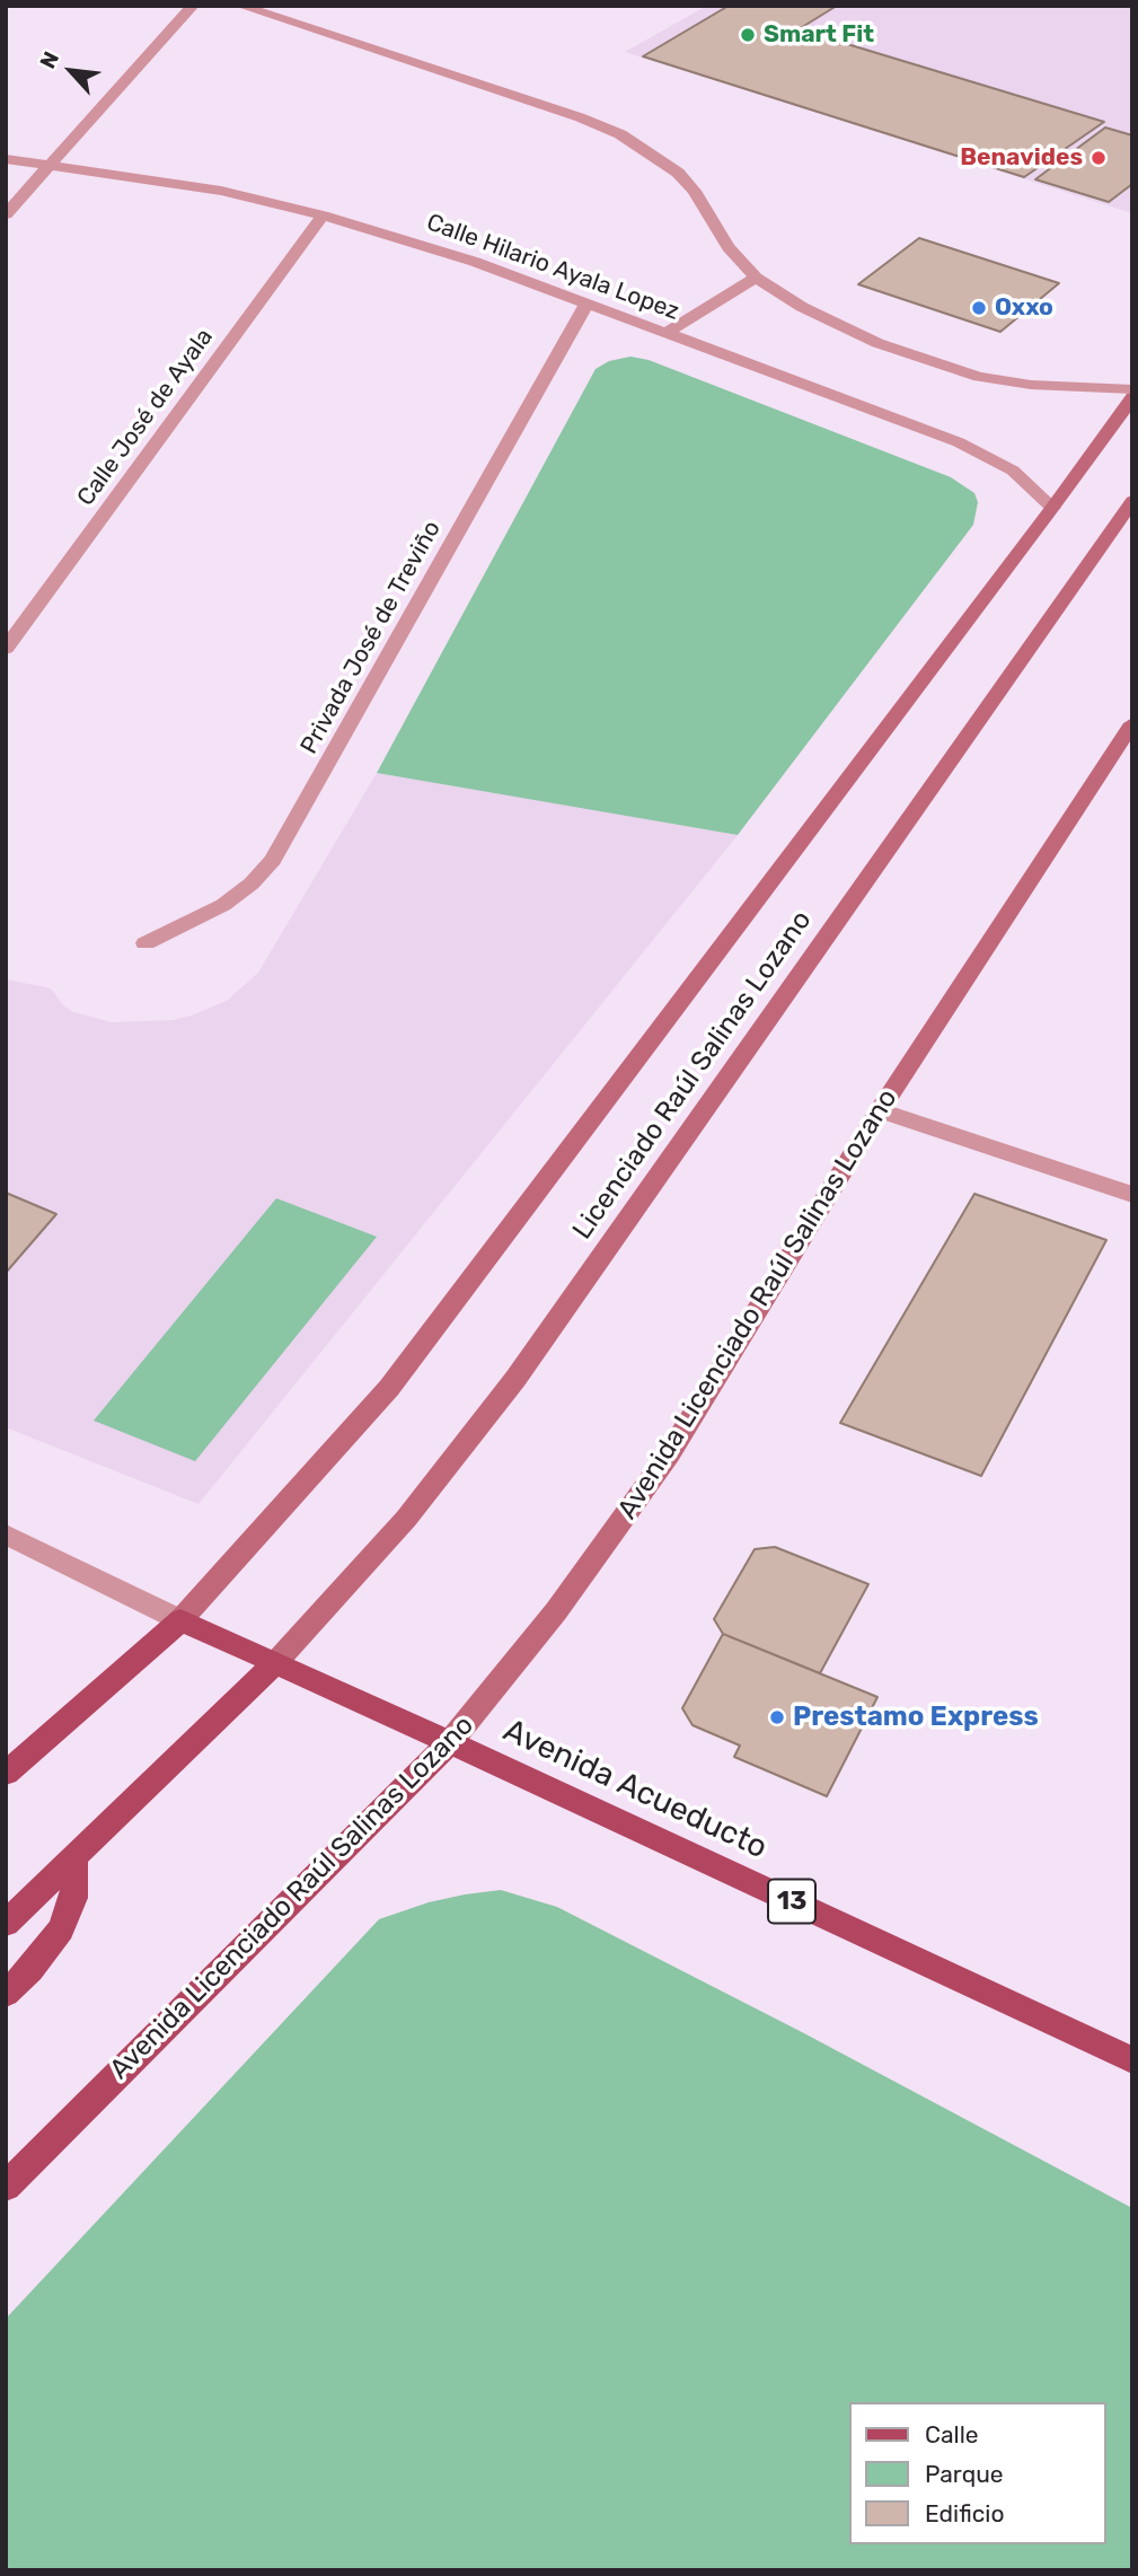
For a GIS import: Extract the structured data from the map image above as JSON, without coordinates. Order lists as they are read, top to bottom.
{
  "streets": {
    "main road": [
      "Licenciado Raúl Salinas Lozano",
      "Avenida Licenciado Raúl Salinas Lozano",
      "Avenida Acueducto",
      "13"
    ],
    "street": ["Calle Hilario Ayala Lopez", "Calle José de Ayala", "Privada José de Treviño"]
  },
  "crossings": [
    ["Calle Hilario Ayala Lopez", "Calle José de Ayala"],
    ["Calle Hilario Ayala Lopez", "Privada José de Treviño"],
    ["Licenciado Raúl Salinas Lozano", "Avenida Acueducto"],
    ["Avenida Licenciado Raúl Salinas Lozano", "Avenida Acueducto"]
  ],
  "places": [
    "Smart Fit",
    "Benavides",
    "Oxxo",
    "Prestamo Express"
  ],
  "legend": ["Calle", "Parque", "Edificio"],
  "north": "top left"
}
